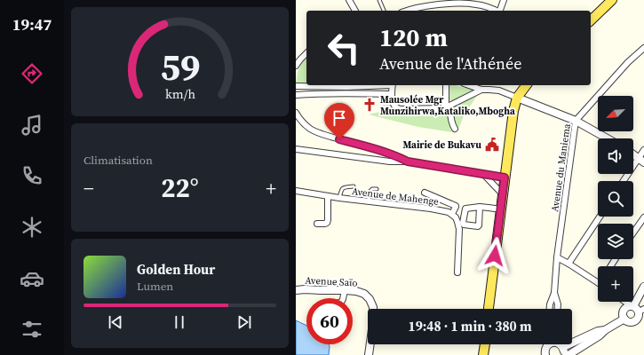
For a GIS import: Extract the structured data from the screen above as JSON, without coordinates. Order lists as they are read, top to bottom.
{
  "streets": {
    "street": ["Avenue du Maniema", "Avenue de Mahenge", "Avenue Saïo"]
  },
  "places": {
    "church": ["Mausolée Mgr Munzihirwa,Kataliko,Mbogha"],
    "public building": ["Mairie de Bukavu"]
  },
  "north": "bottom left",
  "page": {
    "tabs": "19:47",
    "turn": ["120 m", "Avenue de l'Athénée"],
    "map_buttons": "+",
    "tile": "Climatisation",
    "heat": ["−", "22°", "+"],
    "song": ["Golden Hour", "Lumen"],
    "limit": "60",
    "trip": "19:48 · 1 min · 380 m",
    "gauge": ["59", "km/h"]
  }
}
